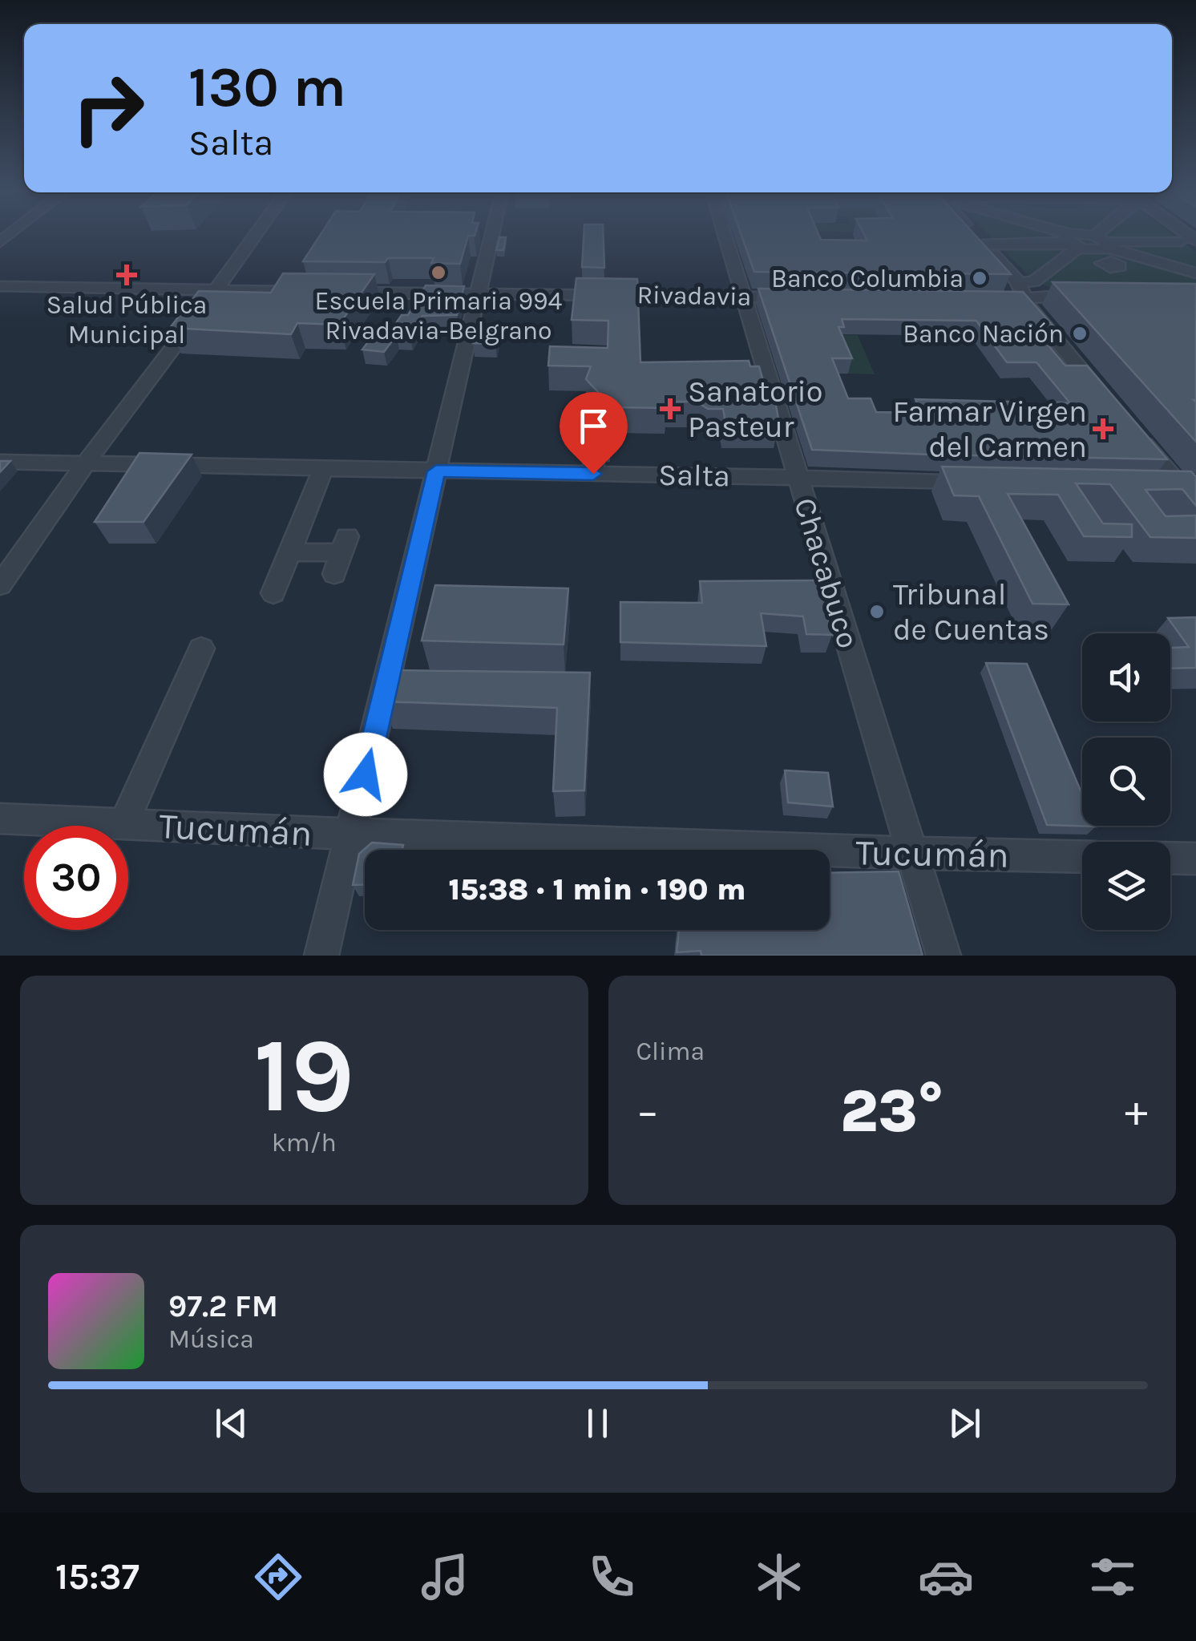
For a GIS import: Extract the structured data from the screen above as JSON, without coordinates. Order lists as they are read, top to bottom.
{
  "streets": {
    "street": [
      "Rivadavia",
      "Salta",
      "Chacabuco",
      "Tucumán"
    ]
  },
  "crossings": [
    ["Rivadavia", "Chacabuco"],
    ["Salta", "Chacabuco"],
    ["Chacabuco", "Tucumán"]
  ],
  "places": {
    "other": [
      "Escuela Primaria 994 Rivadavia-Belgrano",
      "Banco Columbia",
      "Banco Nación",
      "Tribunal de Cuentas"
    ],
    "health": ["Salud Pública Municipal", "Sanatorio Pasteur", "Farmar Virgen del Carmen"]
  },
  "page": {
    "turn": ["130 m", "Salta"],
    "limit": "30",
    "trip": "15:38 · 1 min · 190 m",
    "tile": [
      ["19", "km/h"],
      "Clima"
    ],
    "heat": ["−", "23°", "+"],
    "song": ["97.2 FM", "Música"],
    "tabs": "15:37"
  }
}
